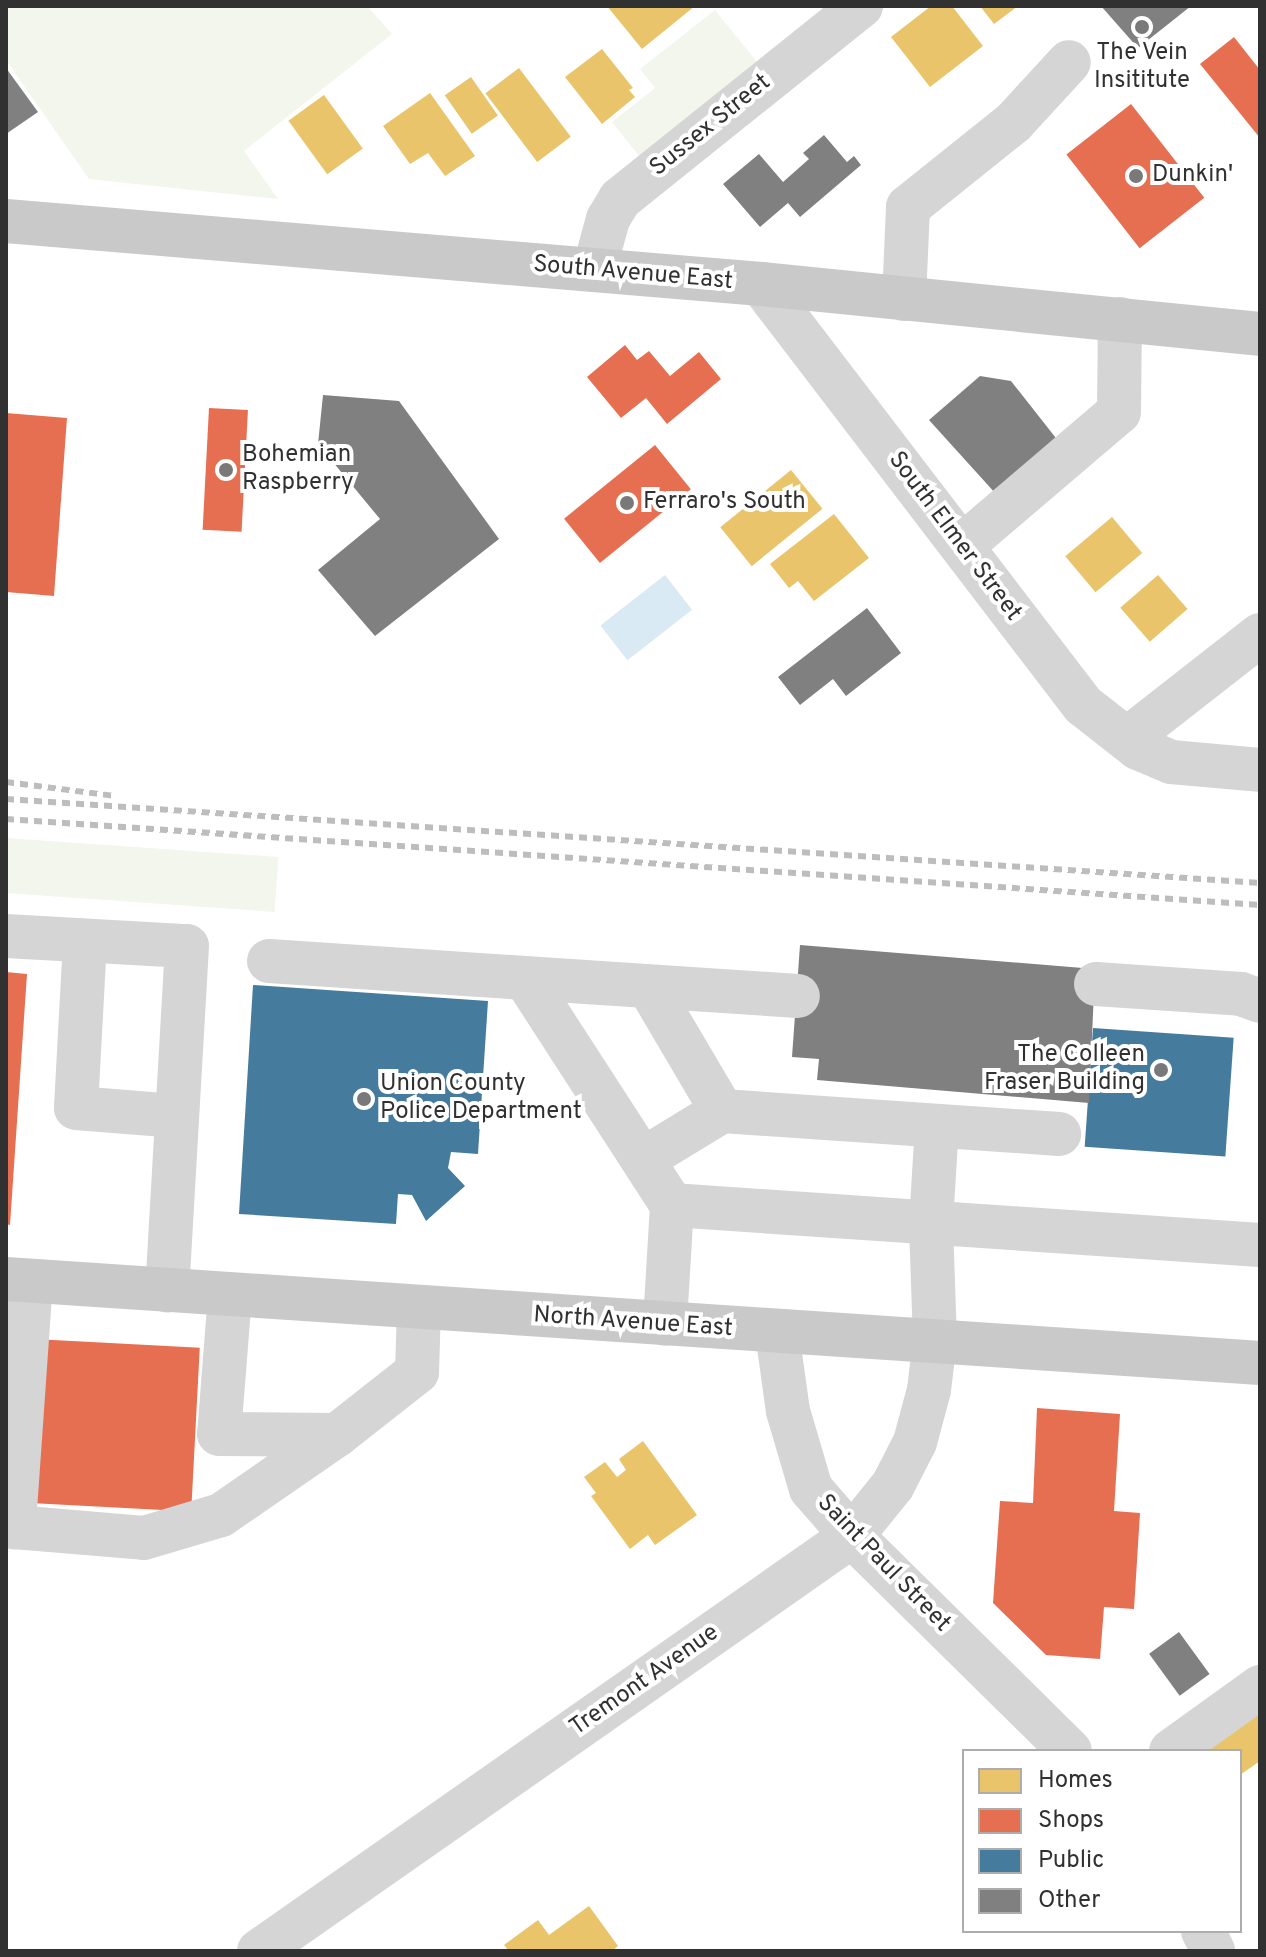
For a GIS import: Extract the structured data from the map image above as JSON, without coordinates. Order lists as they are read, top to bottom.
{
  "streets": {
    "main road": ["South Avenue East", "North Avenue East"],
    "street": [
      "Sussex Street",
      "South Elmer Street",
      "Saint Paul Street",
      "Tremont Avenue"
    ]
  },
  "crossings": [
    ["Sussex Street", "South Avenue East"],
    ["South Avenue East", "South Elmer Street"],
    ["North Avenue East", "Saint Paul Street"],
    ["North Avenue East", "Tremont Avenue"],
    ["Saint Paul Street", "Tremont Avenue"]
  ],
  "places": [
    "The Vein Insititute",
    "Dunkin'",
    "Bohemian Raspberry",
    "Ferraro's South",
    "The Colleen Fraser Building",
    "Union County Police Department"
  ],
  "legend": [
    "Homes",
    "Shops",
    "Public",
    "Other"
  ]
}
